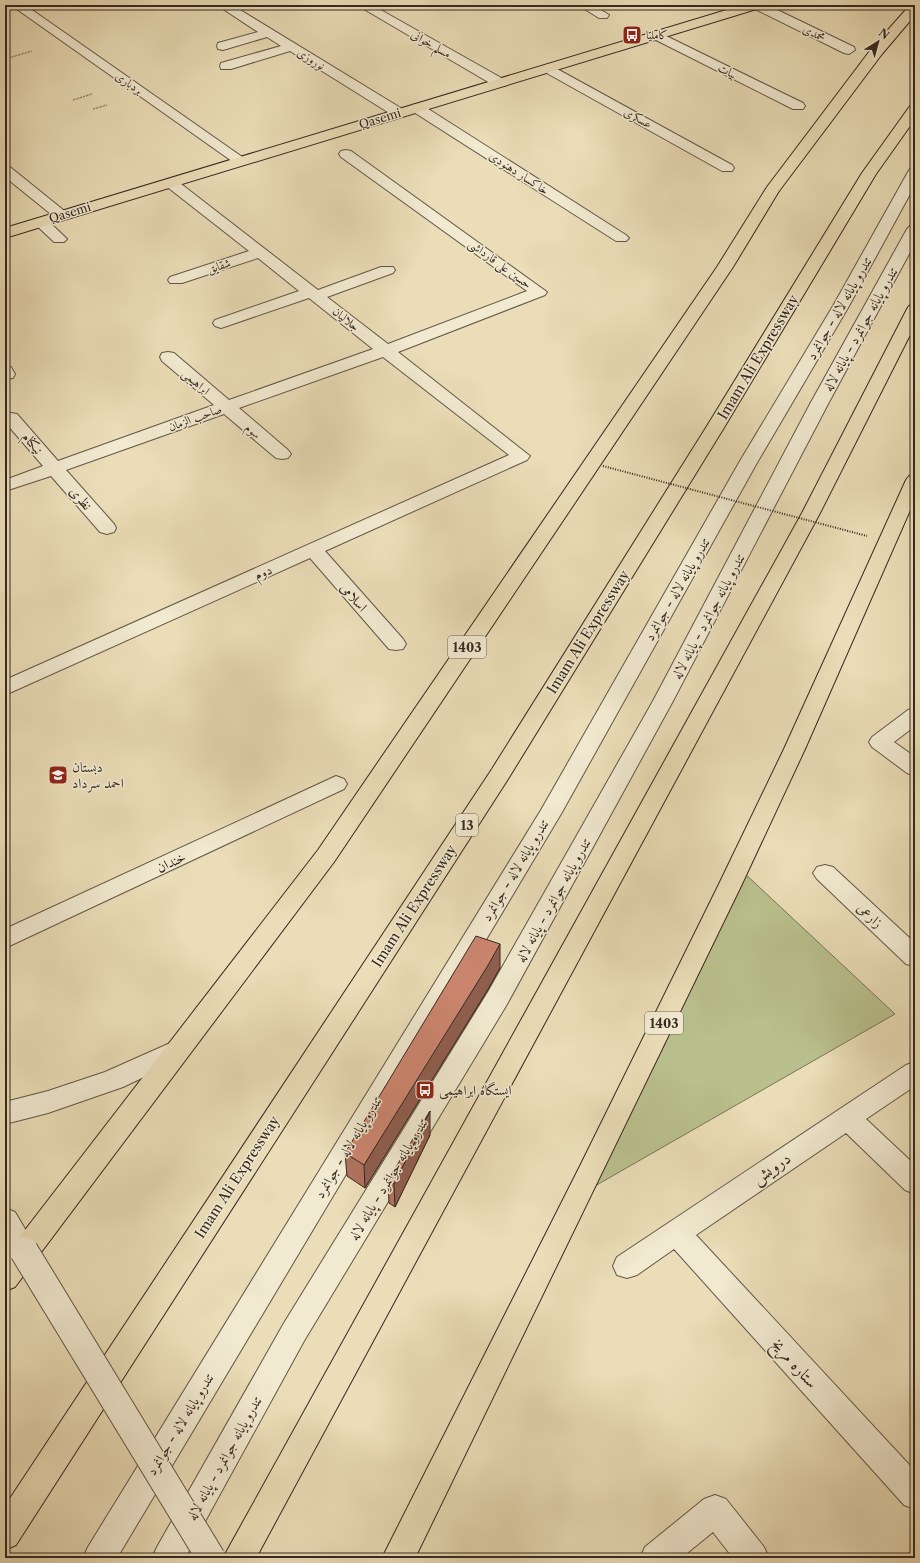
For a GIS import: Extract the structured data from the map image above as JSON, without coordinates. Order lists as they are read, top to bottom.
{
  "streets": {
    "main road": [
      "Qasemi",
      "Imam Ali Expressway",
      "1403",
      "13"
    ],
    "street": [
      "محمدی",
      "مسلم خوانی",
      "نوروزی",
      "بیات",
      "بردباری",
      "عسکری",
      "خاکسار دهنودی",
      "حسین علی قارداشی",
      "شقایق",
      "تندرو پایانه لاله - جوانمرد",
      "جلالیان",
      "تندرو پایانه جوانمرد - پایانه لاله",
      "ابراهیمی",
      "صاحب الزمان",
      "سوم",
      "نیکنام",
      "نظری",
      "دوم",
      "اسلامی",
      "خندان",
      "زارعی",
      "درویش",
      "ستاره مریخ"
    ]
  },
  "crossings": [
    ["محمدی", "Qasemi"],
    ["مسلم خوانی", "Qasemi"],
    ["نوروزی", "Qasemi"],
    ["بیات", "Qasemi"],
    ["بردباری", "Qasemi"],
    ["عسکری", "Qasemi"],
    ["Qasemi", "خاکسار دهنودی"],
    ["Qasemi", "جلالیان"],
    ["حسین علی قارداشی", "جلالیان"],
    ["حسین علی قارداشی", "صاحب الزمان"],
    ["شقایق", "جلالیان"],
    ["جلالیان", "صاحب الزمان"],
    ["جلالیان", "دوم"],
    ["ابراهیمی", "صاحب الزمان"],
    ["ابراهیمی", "سوم"],
    ["صاحب الزمان", "سوم"],
    ["صاحب الزمان", "نیکنام"],
    ["صاحب الزمان", "نظری"],
    ["نیکنام", "نظری"],
    ["دوم", "اسلامی"],
    ["درویش", "ستاره مریخ"]
  ],
  "places": {
    "bus stop": ["کاملیا", "ایستگاه ابراهیمی"],
    "school or university": ["دبستان احمد سرداد"]
  },
  "north": "top right"
}
